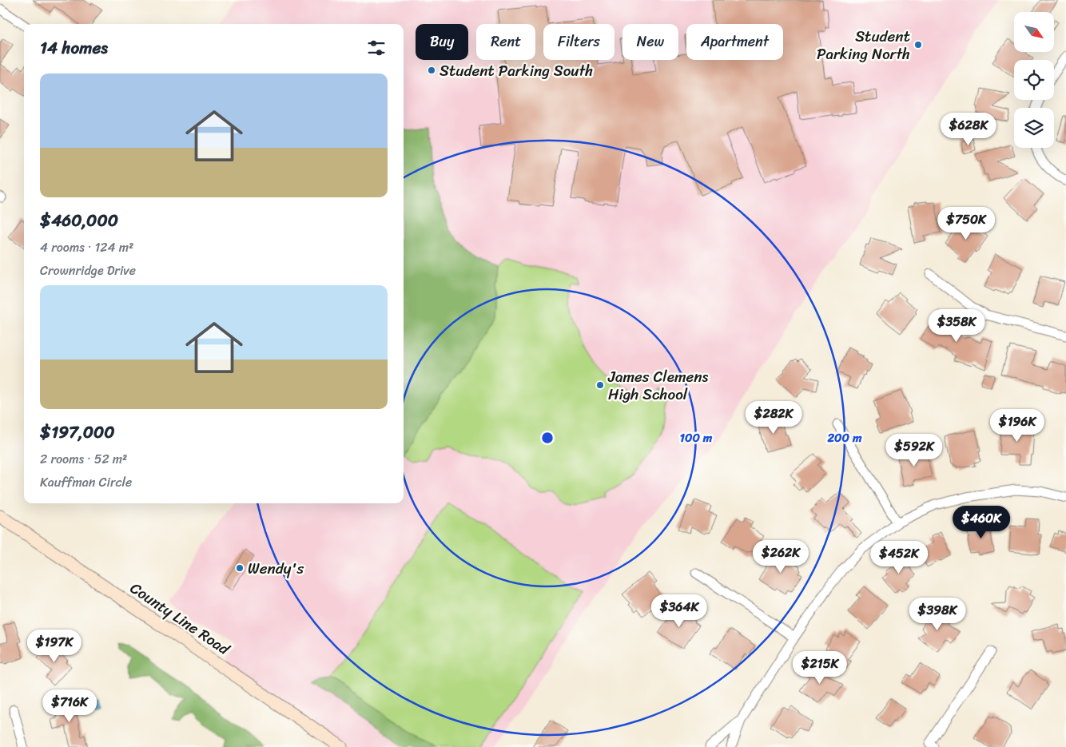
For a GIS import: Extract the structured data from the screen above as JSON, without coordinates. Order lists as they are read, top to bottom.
{
  "streets": {
    "main road": ["County Line Road"]
  },
  "places": [
    "Student Parking North",
    "Student Parking South",
    "James Clemens High School",
    "Wendy's"
  ],
  "north": "bottom right",
  "page": {
    "chip": [
      "Buy",
      "Rent",
      "Filters",
      "New",
      "Apartment"
    ],
    "heading": "14 homes",
    "list": [
      {
        "name": "$460,000",
        "note": "4 rooms · 124 m² · Crownridge Drive"
      },
      {
        "name": "$197,000",
        "note": "2 rooms · 52 m² · Kauffman Circle"
      }
    ],
    "price": [
      "$628K",
      "$750K",
      "$358K",
      "$282K",
      "$196K",
      "$592K",
      "$460K",
      "$262K",
      "$452K",
      "$364K",
      "$398K",
      "$197K",
      "$215K",
      "$716K"
    ]
  },
  "rings": ["100 m", "200 m"]
}
